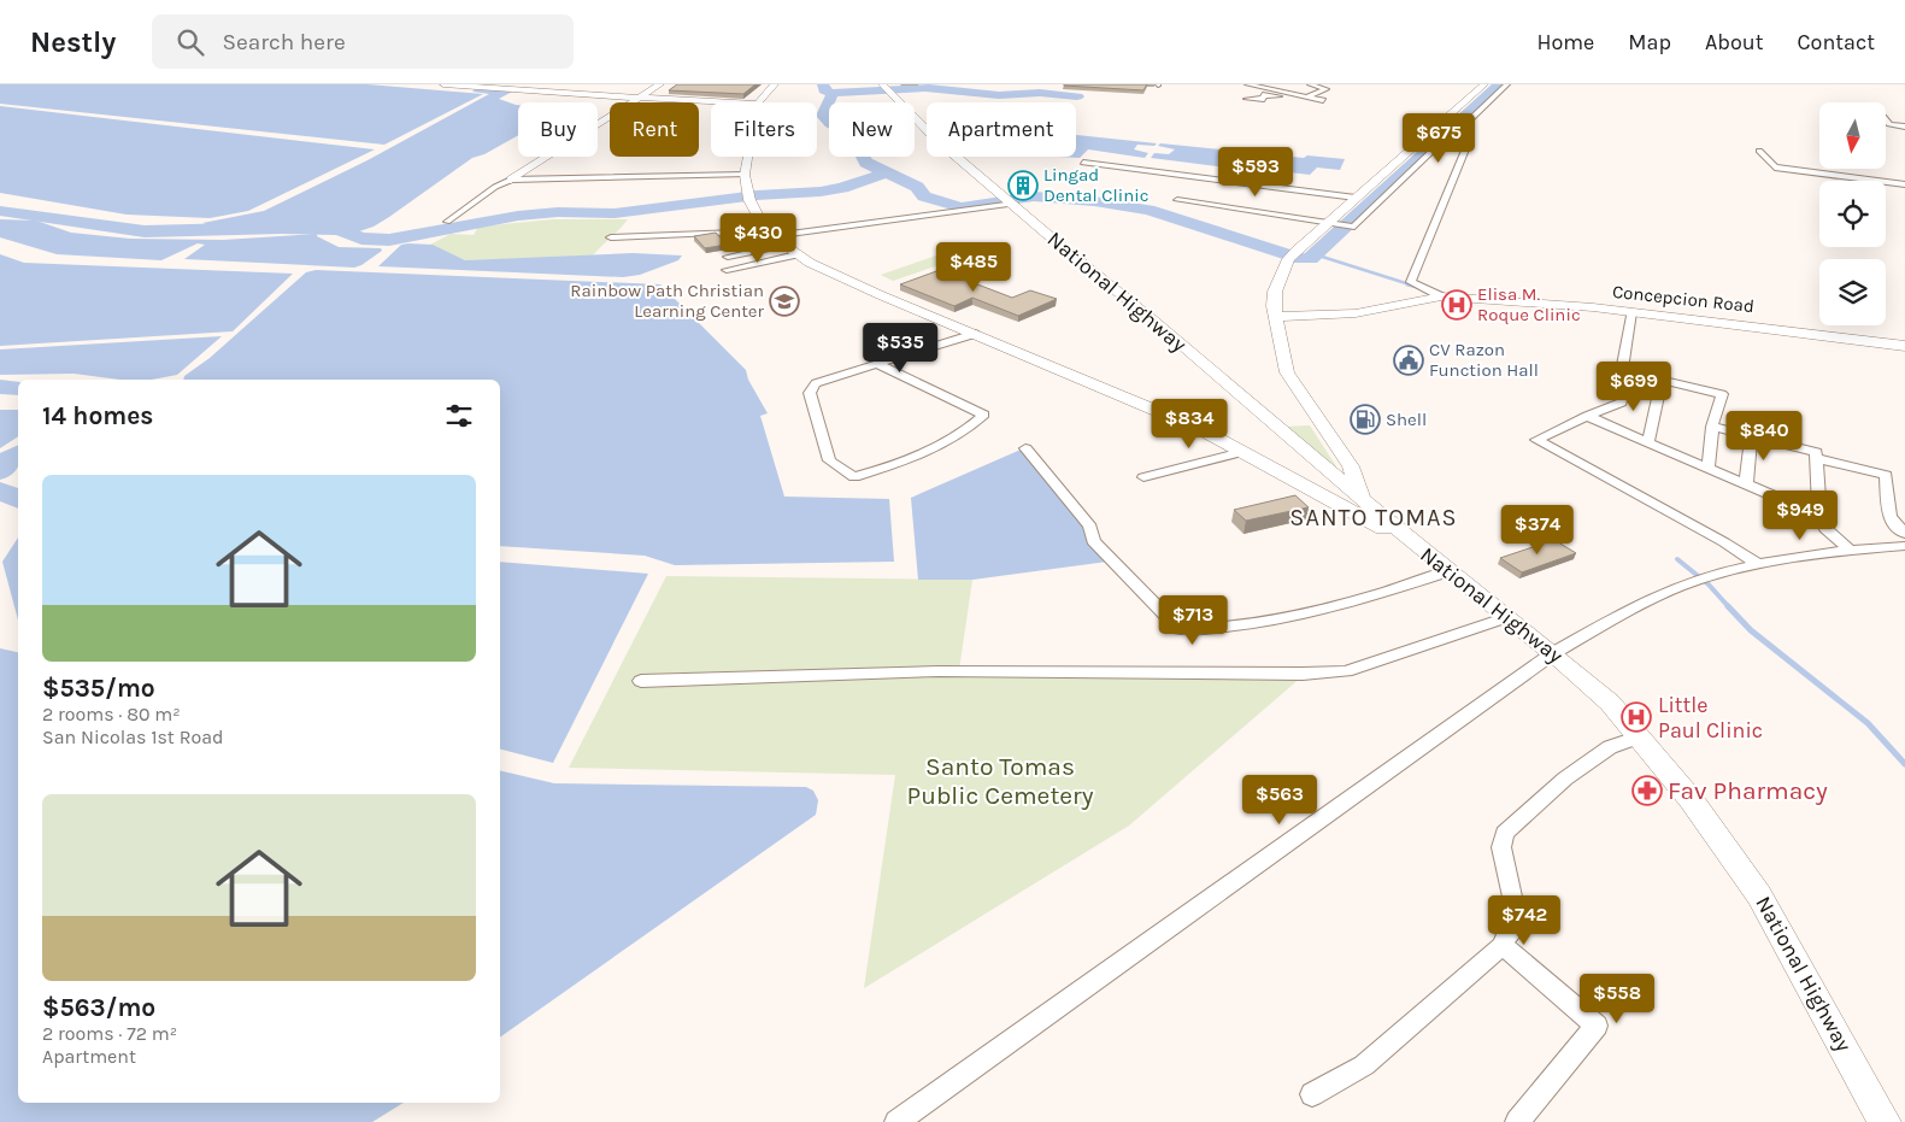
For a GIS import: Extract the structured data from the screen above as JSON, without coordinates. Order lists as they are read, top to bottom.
{
  "streets": {
    "main road": ["National Highway", "Concepcion Road"]
  },
  "districts": ["SANTO TOMAS"],
  "parks": ["Santo Tomas Public Cemetery"],
  "places": {
    "building": ["Lingad Dental Clinic"],
    "school or university": ["Rainbow Path Christian Learning Center"],
    "hospital": ["Elisa M. Roque Clinic", "Little Paul Clinic"],
    "public building": ["CV Razon Function Hall"],
    "fuel station": ["Shell"],
    "pharmacy": ["Fav Pharmacy"]
  },
  "north": "bottom",
  "page": {
    "header": "Nestly",
    "search": "Search here",
    "nav": [
      "Home",
      "Map",
      "About",
      "Contact"
    ],
    "chip": [
      "Buy",
      "Rent",
      "Filters",
      "New",
      "Apartment"
    ],
    "price": [
      "$675",
      "$593",
      "$430",
      "$485",
      "$535",
      "$699",
      "$834",
      "$840",
      "$949",
      "$374",
      "$713",
      "$563",
      "$742",
      "$558"
    ],
    "heading": "14 homes",
    "list": [
      {
        "name": "$535/mo",
        "note": "2 rooms · 80 m² · San Nicolas 1st Road"
      },
      {
        "name": "$563/mo",
        "note": "2 rooms · 72 m² · Apartment"
      }
    ]
  }
}
